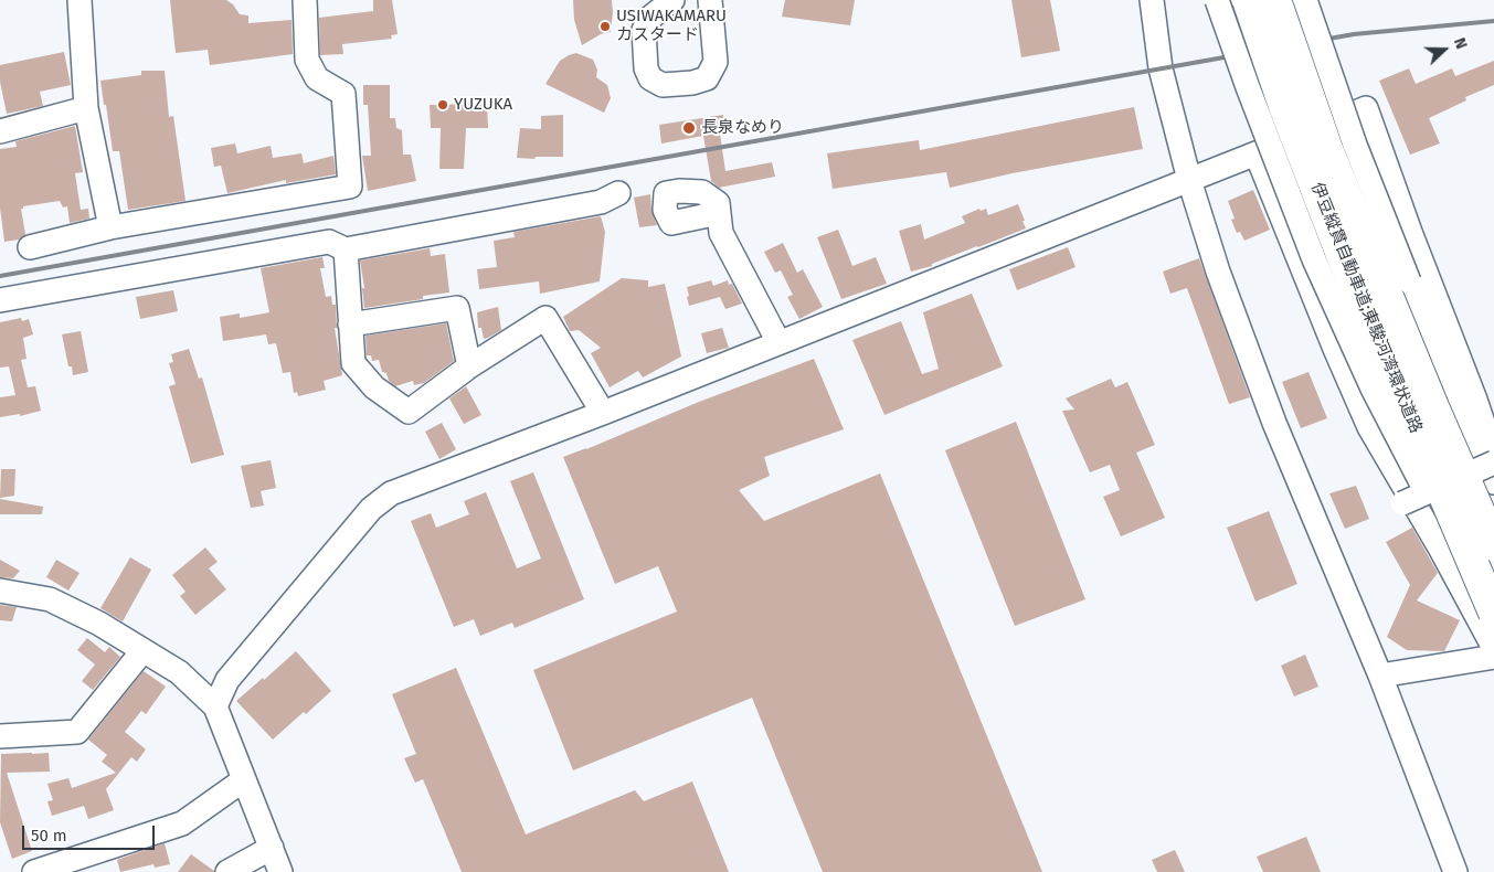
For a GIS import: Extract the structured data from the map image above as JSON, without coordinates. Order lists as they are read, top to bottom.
{
  "streets": {
    "highway": ["伊豆縦貫自動車道;東駿河湾環状道路"]
  },
  "places": ["USIWAKAMARU カスタード", "YUZUKA", "長泉なめり"],
  "scale_bar": "50 m",
  "north": "right"
}
